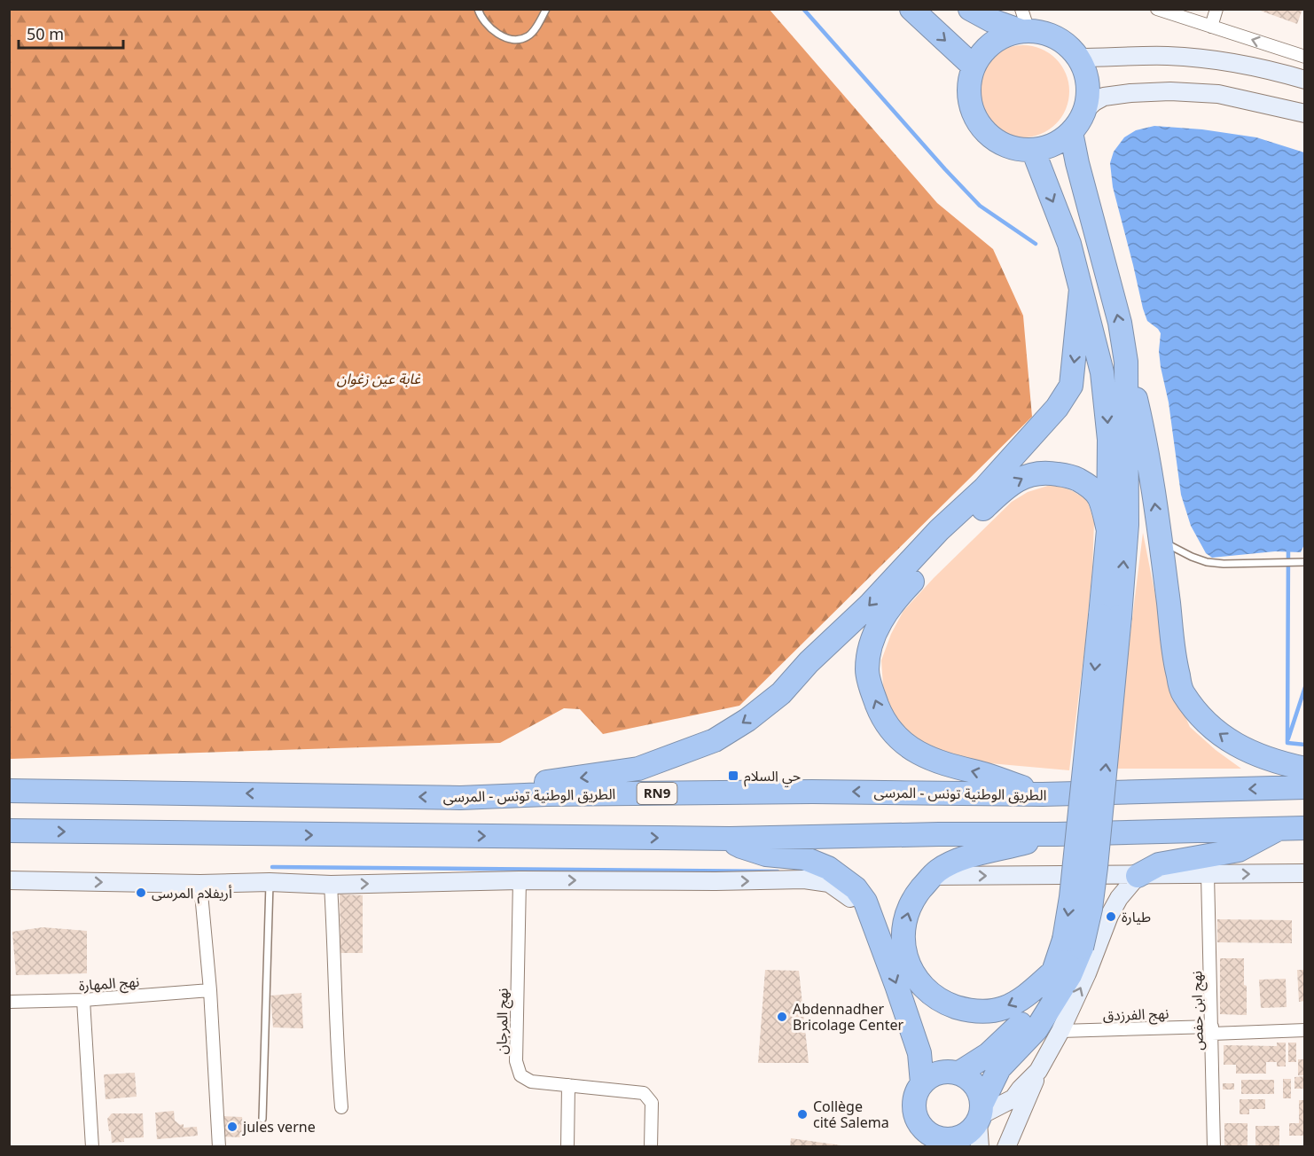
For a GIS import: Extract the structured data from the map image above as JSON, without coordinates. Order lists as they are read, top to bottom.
{
  "streets": {
    "highway": ["RN9", "الطريق الوطنية تونس - المرسى"],
    "street": [
      "نهج المهارة",
      "نهج ابن حفص",
      "نهج الفرزدق",
      "نهج المرجان"
    ]
  },
  "crossings": [
    ["نهج ابن حفص", "نهج الفرزدق"]
  ],
  "parks": ["غابة عين زغوان"],
  "places": {
    "transit": ["حي السلام"],
    "other": [
      "أريفلام المرسى",
      "طيارة",
      "Abdennadher Bricolage Center",
      "Collège cité Salema",
      "jules verne"
    ]
  },
  "scale_bar": "50 m"
}
